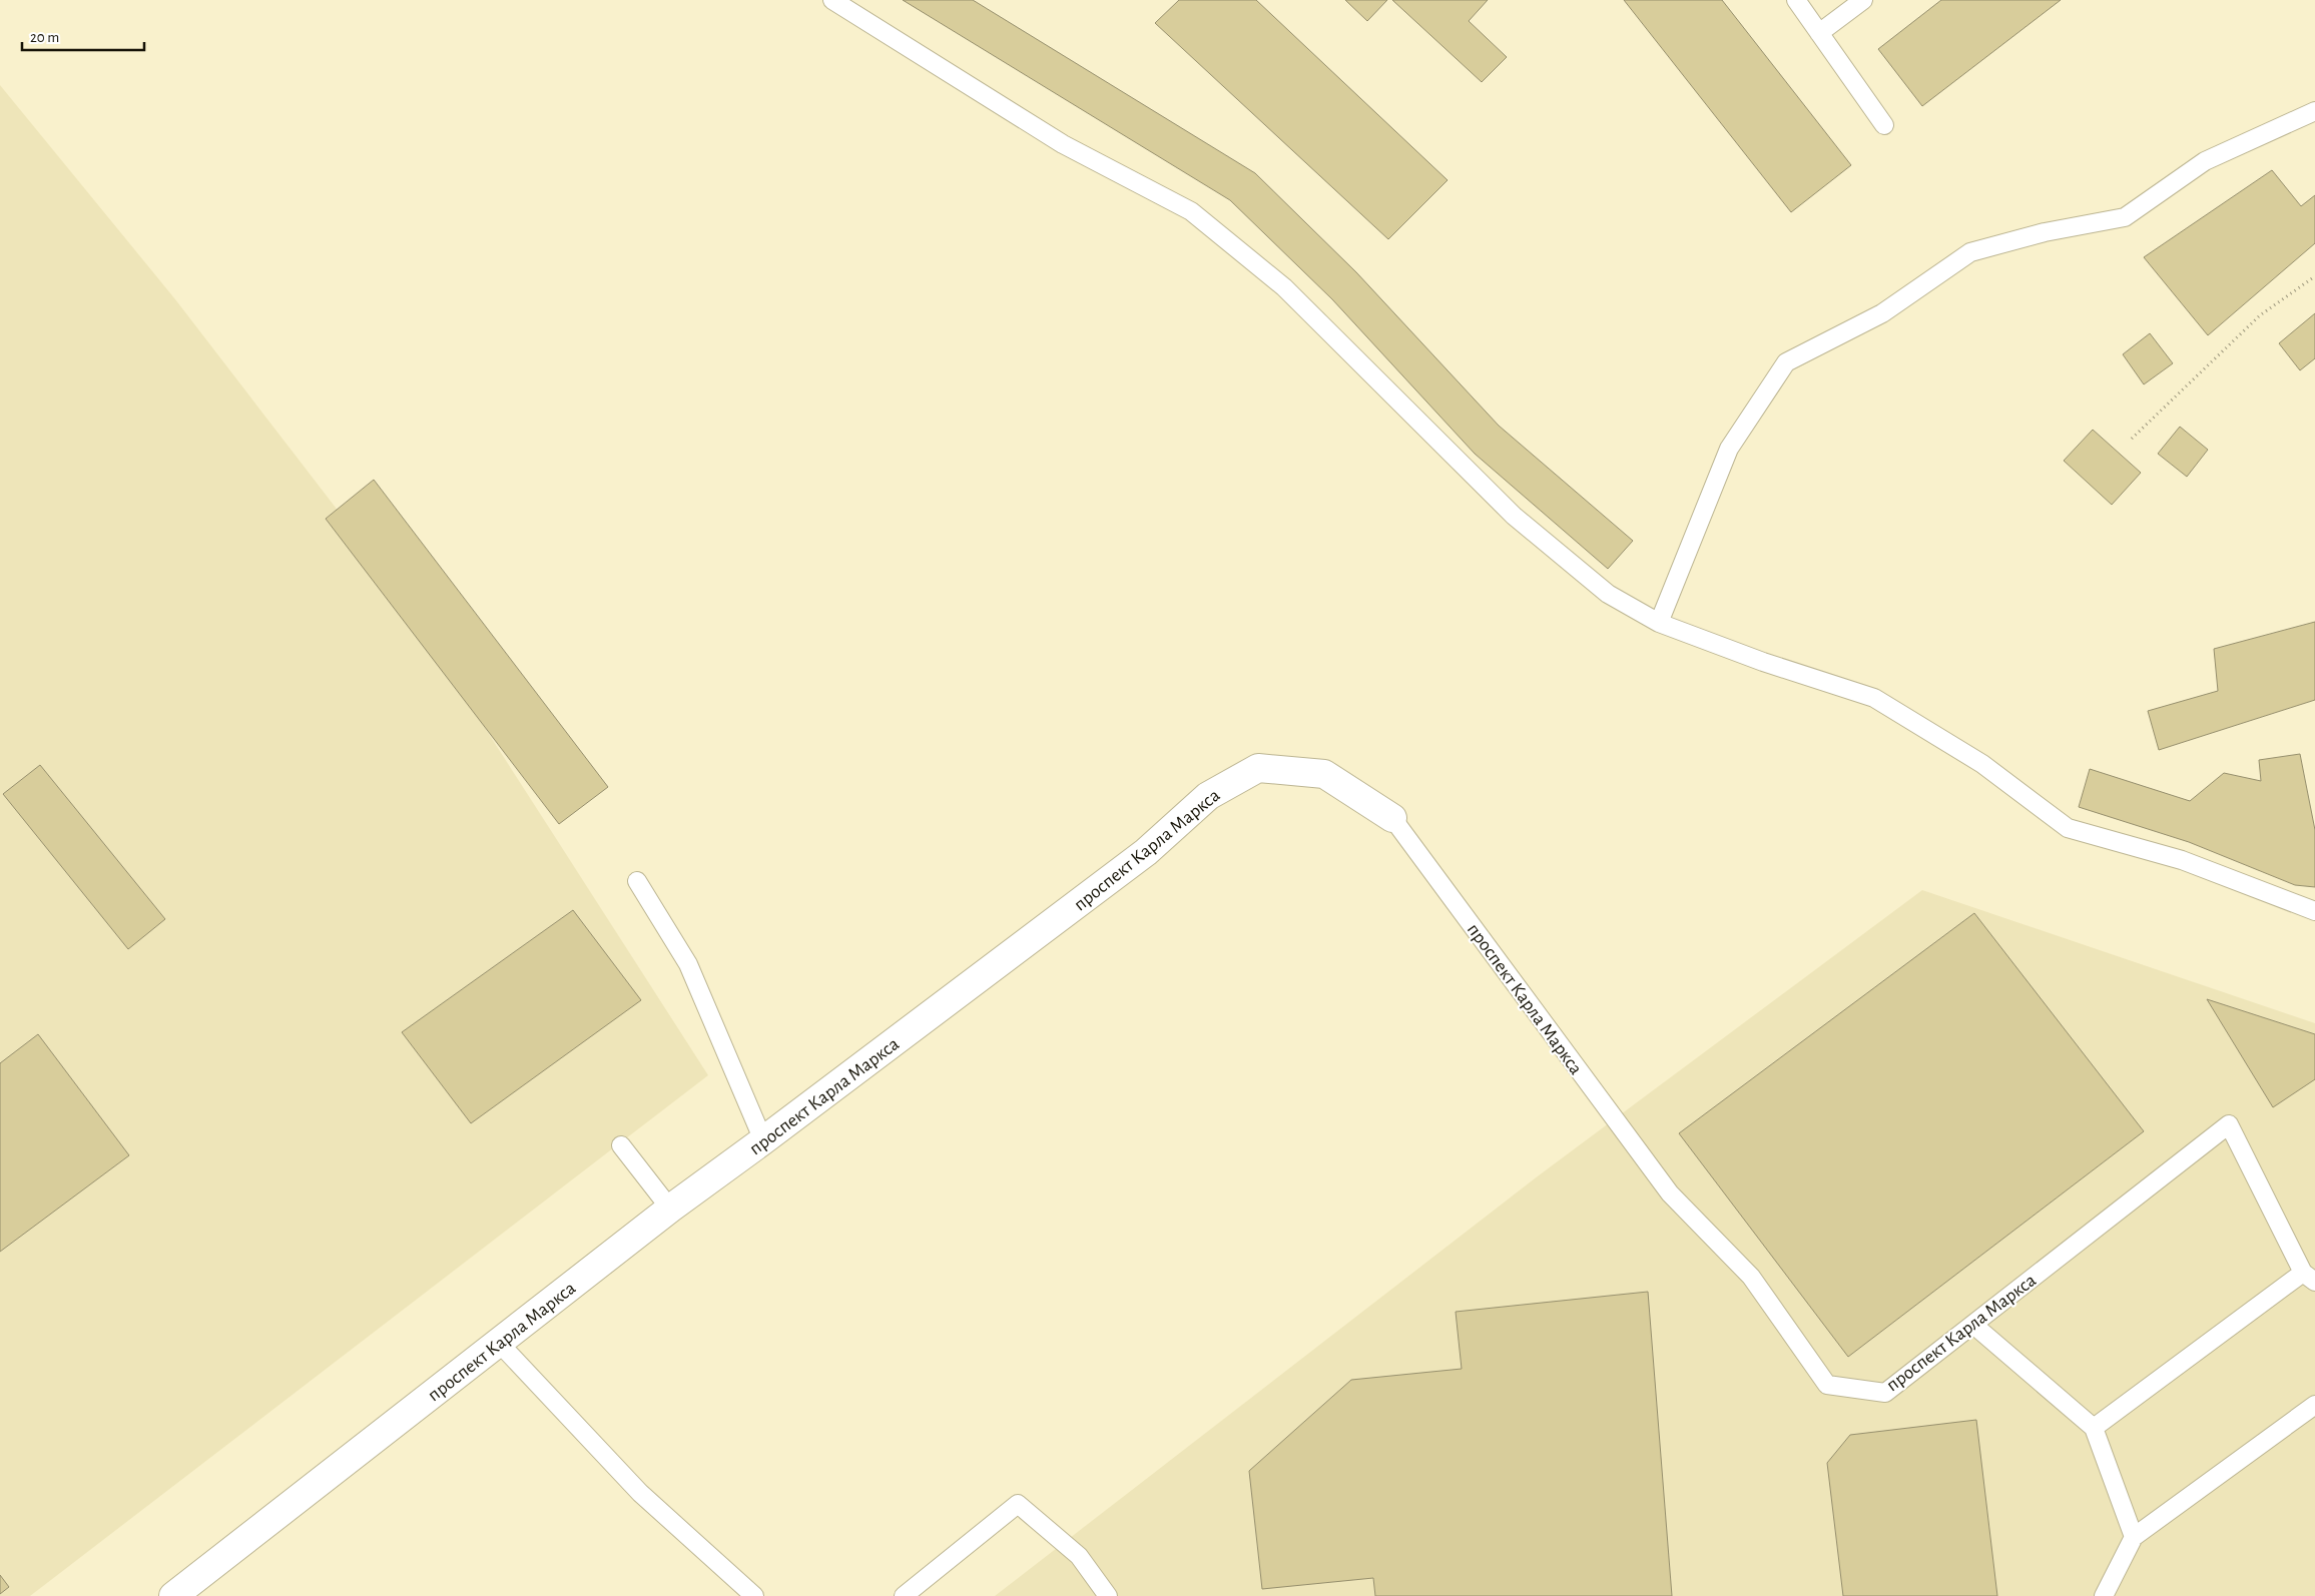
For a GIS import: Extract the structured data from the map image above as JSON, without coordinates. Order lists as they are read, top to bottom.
{
  "streets": {
    "street": ["проспект Карла Маркса"]
  },
  "scale_bar": "20 m"
}
